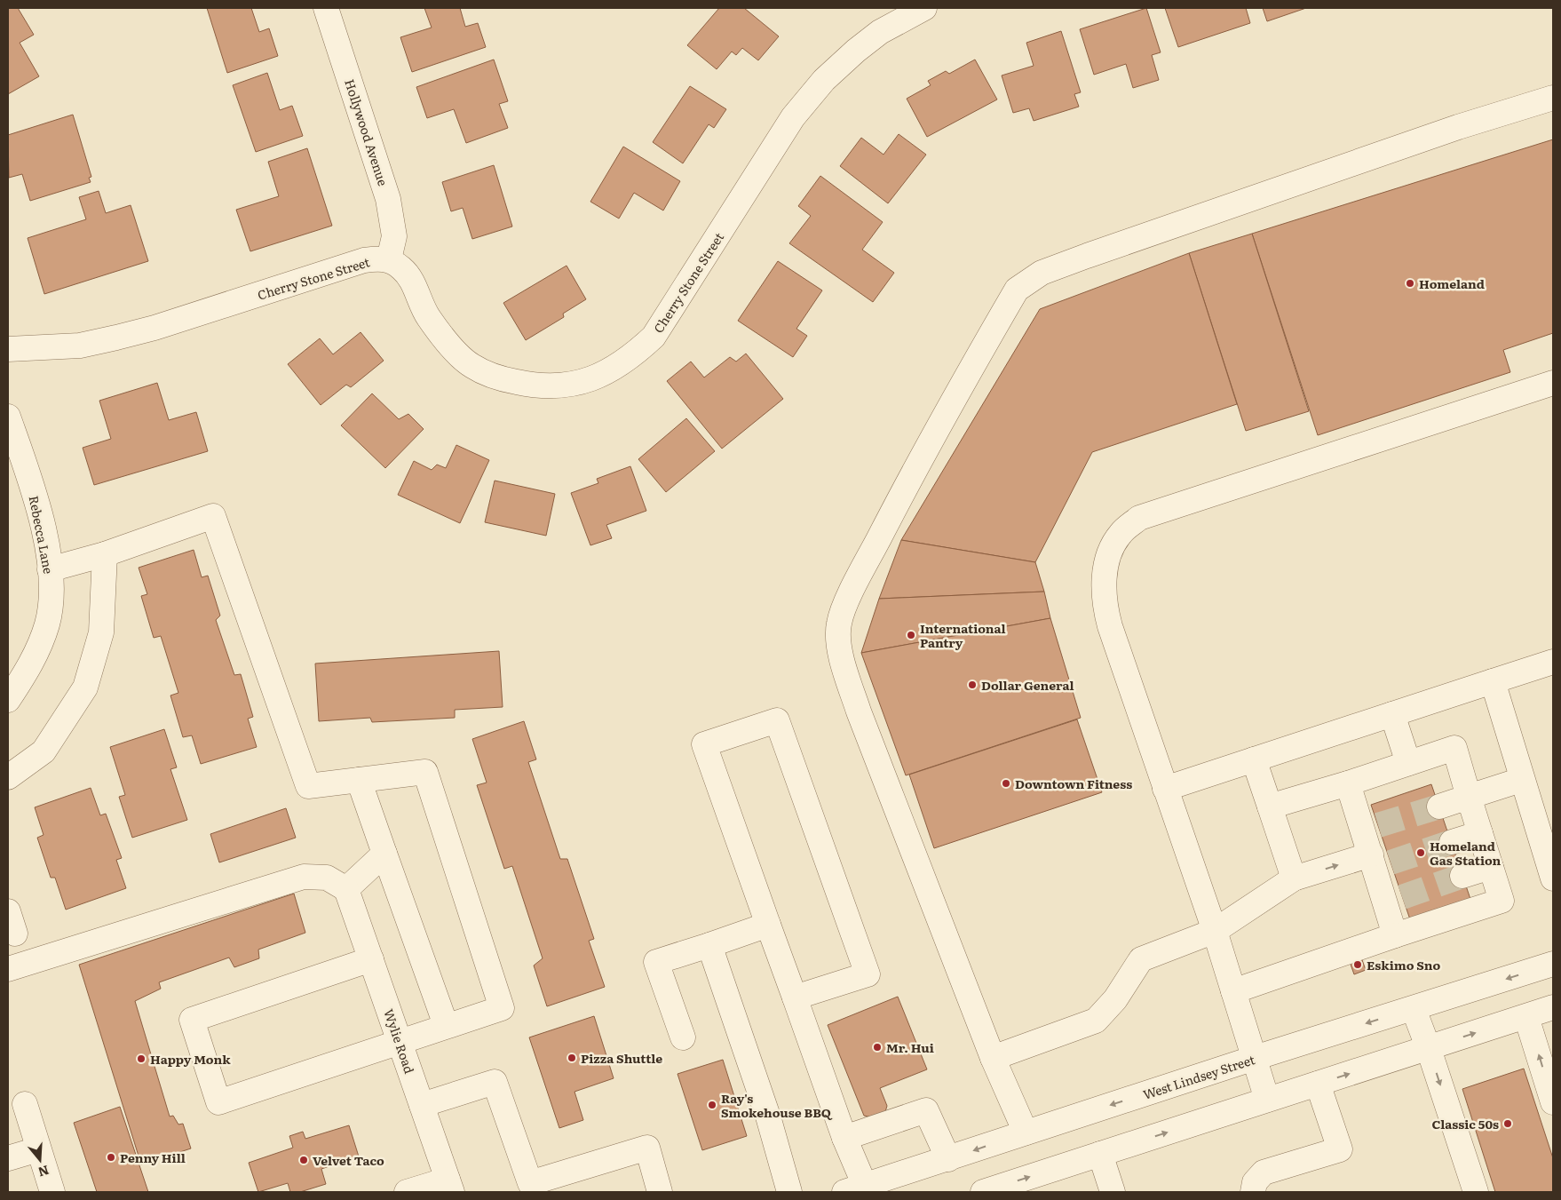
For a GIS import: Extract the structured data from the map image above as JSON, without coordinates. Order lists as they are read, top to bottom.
{
  "streets": {
    "street": [
      "Hollywood Avenue",
      "Cherry Stone Street",
      "Rebecca Lane",
      "Wylie Road",
      "West Lindsey Street"
    ]
  },
  "crossings": [
    ["Hollywood Avenue", "Cherry Stone Street"]
  ],
  "places": [
    "Homeland",
    "International Pantry",
    "Dollar General",
    "Downtown Fitness",
    "Homeland Gas Station",
    "Eskimo Sno",
    "Mr. Hui",
    "Pizza Shuttle",
    "Happy Monk",
    "Ray's Smokehouse BBQ",
    "Classic 50s",
    "Penny Hill",
    "Velvet Taco"
  ],
  "north": "bottom"
}
